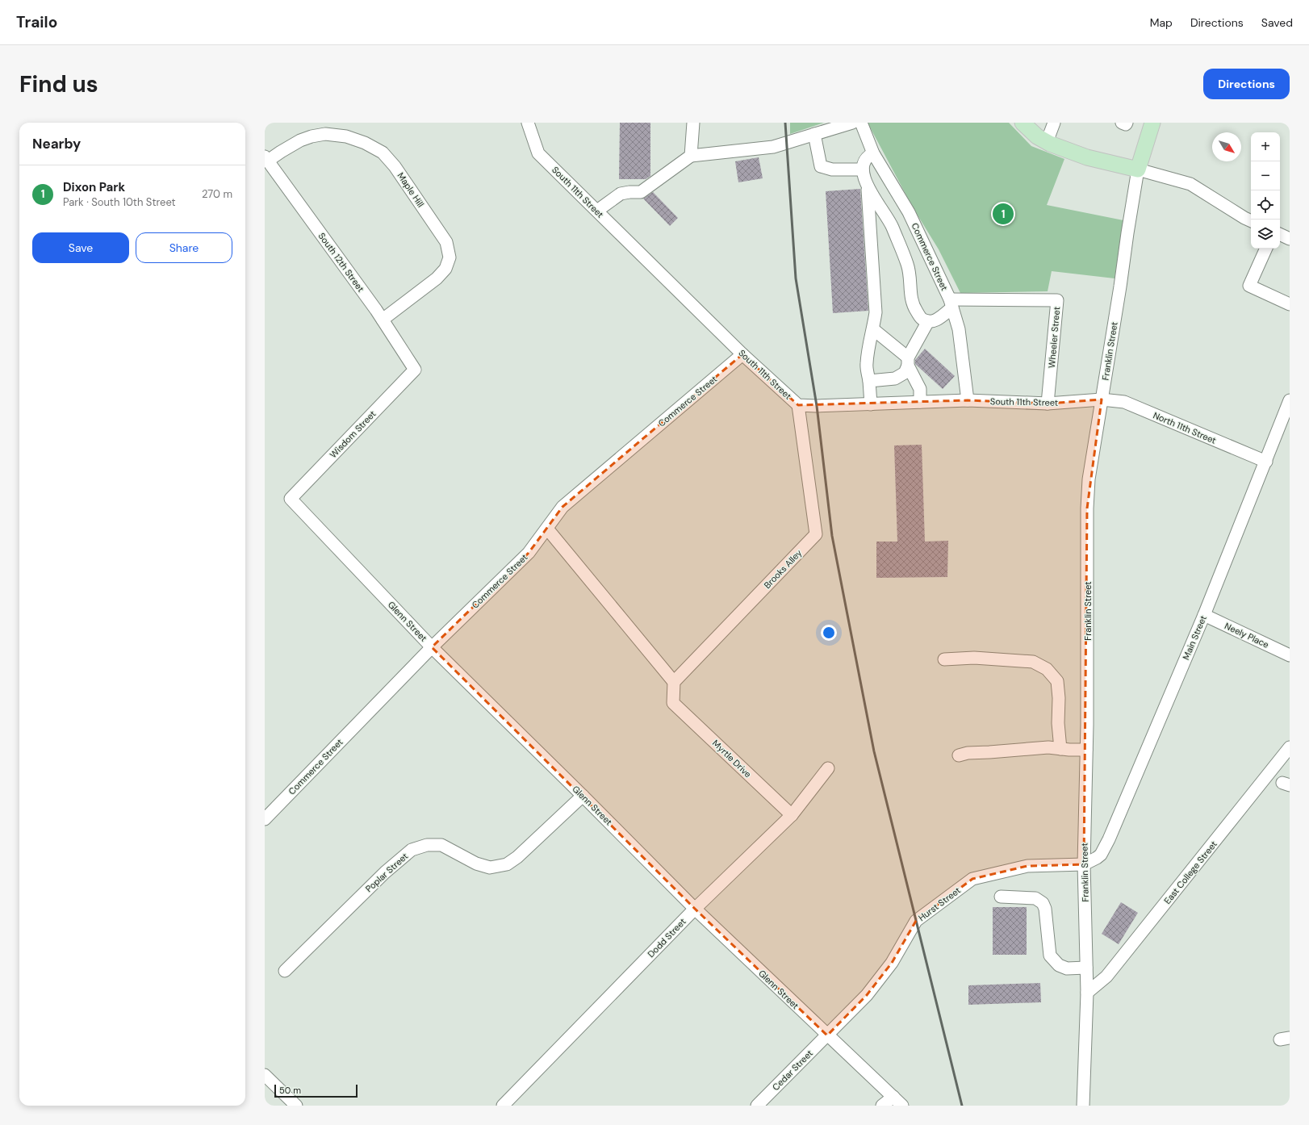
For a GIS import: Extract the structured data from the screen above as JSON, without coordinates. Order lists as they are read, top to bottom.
{
  "streets": {
    "main road": ["Franklin Street"],
    "street": [
      "Maple Hill",
      "South 11th Street",
      "Commerce Street",
      "South 12th Street",
      "Wheeler Street",
      "North 11th Street",
      "Wisdom Street",
      "Brooks Alley",
      "Glenn Street",
      "Neely Place",
      "Main Street",
      "Myrtle Drive",
      "Poplar Street",
      "East College Street",
      "Hurst Street",
      "Dodd Street",
      "Cedar Street"
    ]
  },
  "crossings": [
    ["Maple Hill", "South 12th Street"],
    ["South 11th Street", "Commerce Street"],
    ["South 11th Street", "Wheeler Street"],
    ["South 11th Street", "Franklin Street"],
    ["South 11th Street", "North 11th Street"],
    ["South 11th Street", "Brooks Alley"],
    ["Commerce Street", "Wheeler Street"],
    ["Commerce Street", "Glenn Street"],
    ["South 12th Street", "Wisdom Street"],
    ["Franklin Street", "North 11th Street"],
    ["Franklin Street", "Main Street"],
    ["Franklin Street", "East College Street"],
    ["Franklin Street", "Hurst Street"],
    ["North 11th Street", "Main Street"],
    ["Wisdom Street", "Glenn Street"],
    ["Brooks Alley", "Myrtle Drive"],
    ["Glenn Street", "Poplar Street"],
    ["Glenn Street", "Hurst Street"],
    ["Glenn Street", "Dodd Street"],
    ["Glenn Street", "Cedar Street"],
    ["Neely Place", "Main Street"],
    ["Main Street", "Hurst Street"],
    ["Myrtle Drive", "Dodd Street"],
    ["Hurst Street", "Cedar Street"]
  ],
  "scale_bar": "50 m",
  "north": "bottom right",
  "page": {
    "header": "Trailo",
    "nav": ["Map", "Directions", "Saved"],
    "buttons": [
      "Directions",
      ["Save", "Share"]
    ],
    "title": "Find us",
    "heading": "Nearby",
    "map_buttons": ["+", "−"],
    "list": [
      {
        "mark": "1",
        "name": "Dixon Park",
        "note": "Park · South 10th Street",
        "value": "270 m"
      }
    ],
    "pins": "1",
    "scale": "50 m"
  }
}
